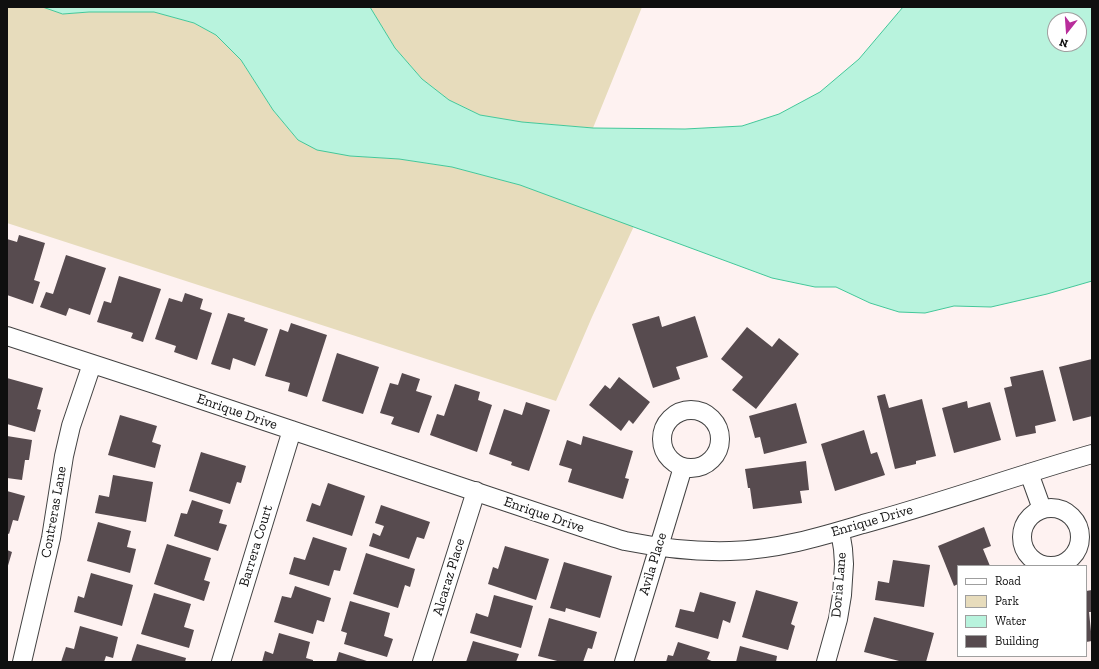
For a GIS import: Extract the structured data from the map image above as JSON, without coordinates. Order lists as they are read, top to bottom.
{
  "streets": {
    "street": [
      "Enrique Drive",
      "Contreras Lane",
      "Barrera Court",
      "Avila Place",
      "Alcaraz Place",
      "Doria Lane"
    ]
  },
  "crossings": [
    ["Enrique Drive", "Contreras Lane"],
    ["Enrique Drive", "Barrera Court"],
    ["Enrique Drive", "Avila Place"],
    ["Enrique Drive", "Alcaraz Place"],
    ["Enrique Drive", "Doria Lane"]
  ],
  "legend": [
    "Road",
    "Park",
    "Water",
    "Building"
  ],
  "north": "bottom"
}
